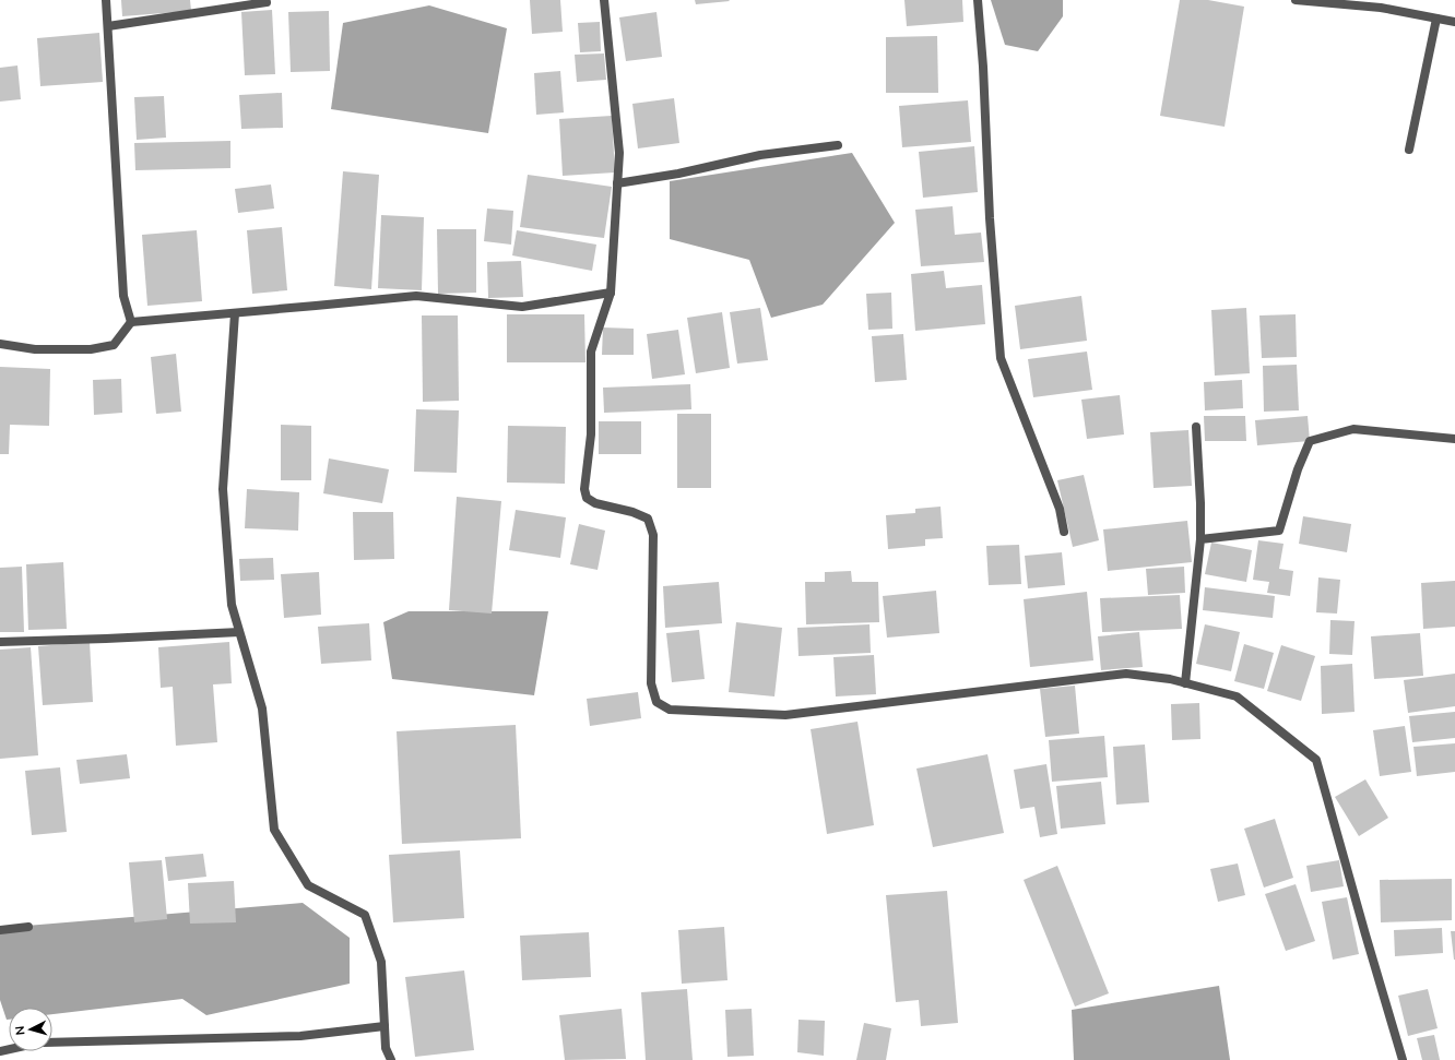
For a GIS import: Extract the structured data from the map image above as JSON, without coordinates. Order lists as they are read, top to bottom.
{
  "north": "left"
}
